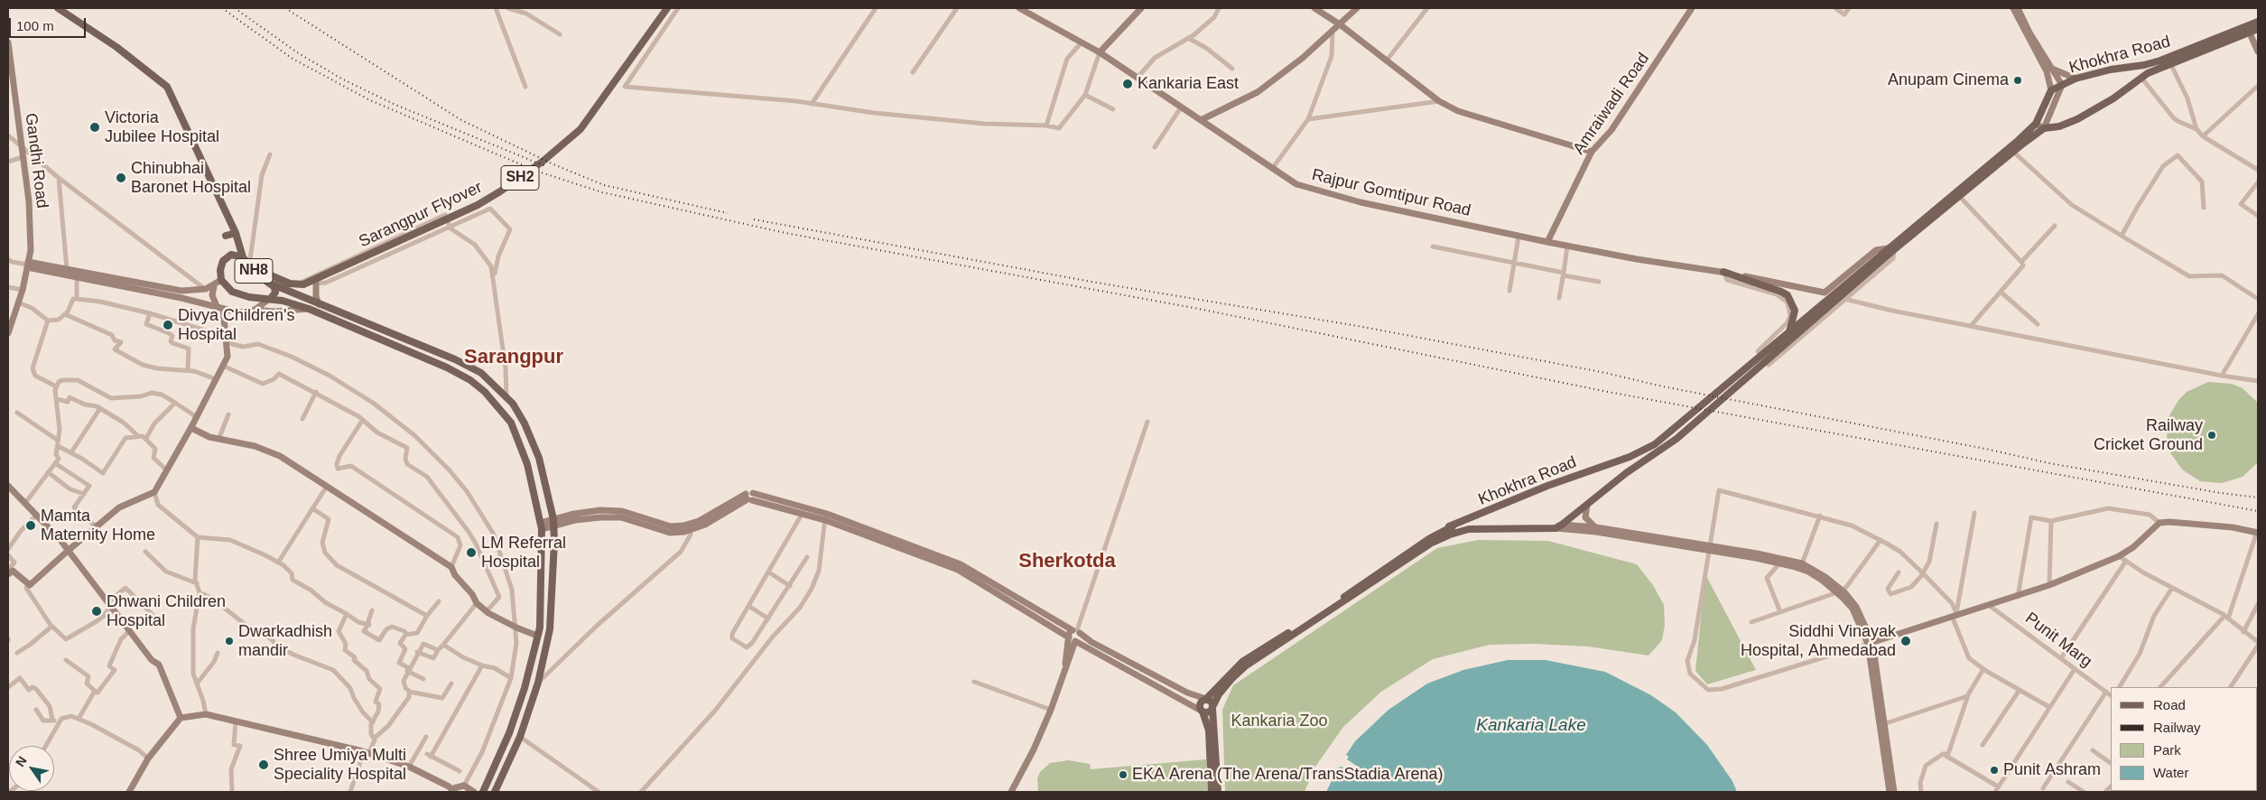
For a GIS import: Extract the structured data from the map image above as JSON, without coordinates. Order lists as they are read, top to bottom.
{
  "streets": {
    "main road": [
      "Khokhra Road",
      "Amraiwadi Road",
      "Gandhi Road",
      "SH2",
      "Rajpur Gomtipur Road",
      "Sarangpur Flyover",
      "NH8"
    ],
    "street": ["Punit Marg"]
  },
  "crossings": [
    ["Khokhra Road", "Rajpur Gomtipur Road"],
    ["Amraiwadi Road", "Rajpur Gomtipur Road"]
  ],
  "districts": ["Sarangpur", "Sherkotda"],
  "water": ["Kankaria Lake"],
  "parks": ["Kankaria Zoo"],
  "places": [
    "Anupam Cinema",
    "Kankaria East",
    "Victoria Jubilee Hospital",
    "Chinubhai Baronet Hospital",
    "Divya Children's Hospital",
    "Railway Cricket Ground",
    "Mamta Maternity Home",
    "LM Referral Hospital",
    "Dhwani Children Hospital",
    "Dwarkadhish mandir",
    "Siddhi Vinayak Hospital, Ahmedabad",
    "Shree Umiya Multi Speciality Hospital",
    "Punit Ashram",
    "EKA Arena (The Arena/TransStadia Arena)"
  ],
  "legend": [
    "Road",
    "Railway",
    "Park",
    "Water"
  ],
  "scale_bar": "100 m",
  "north": "top left"
}
